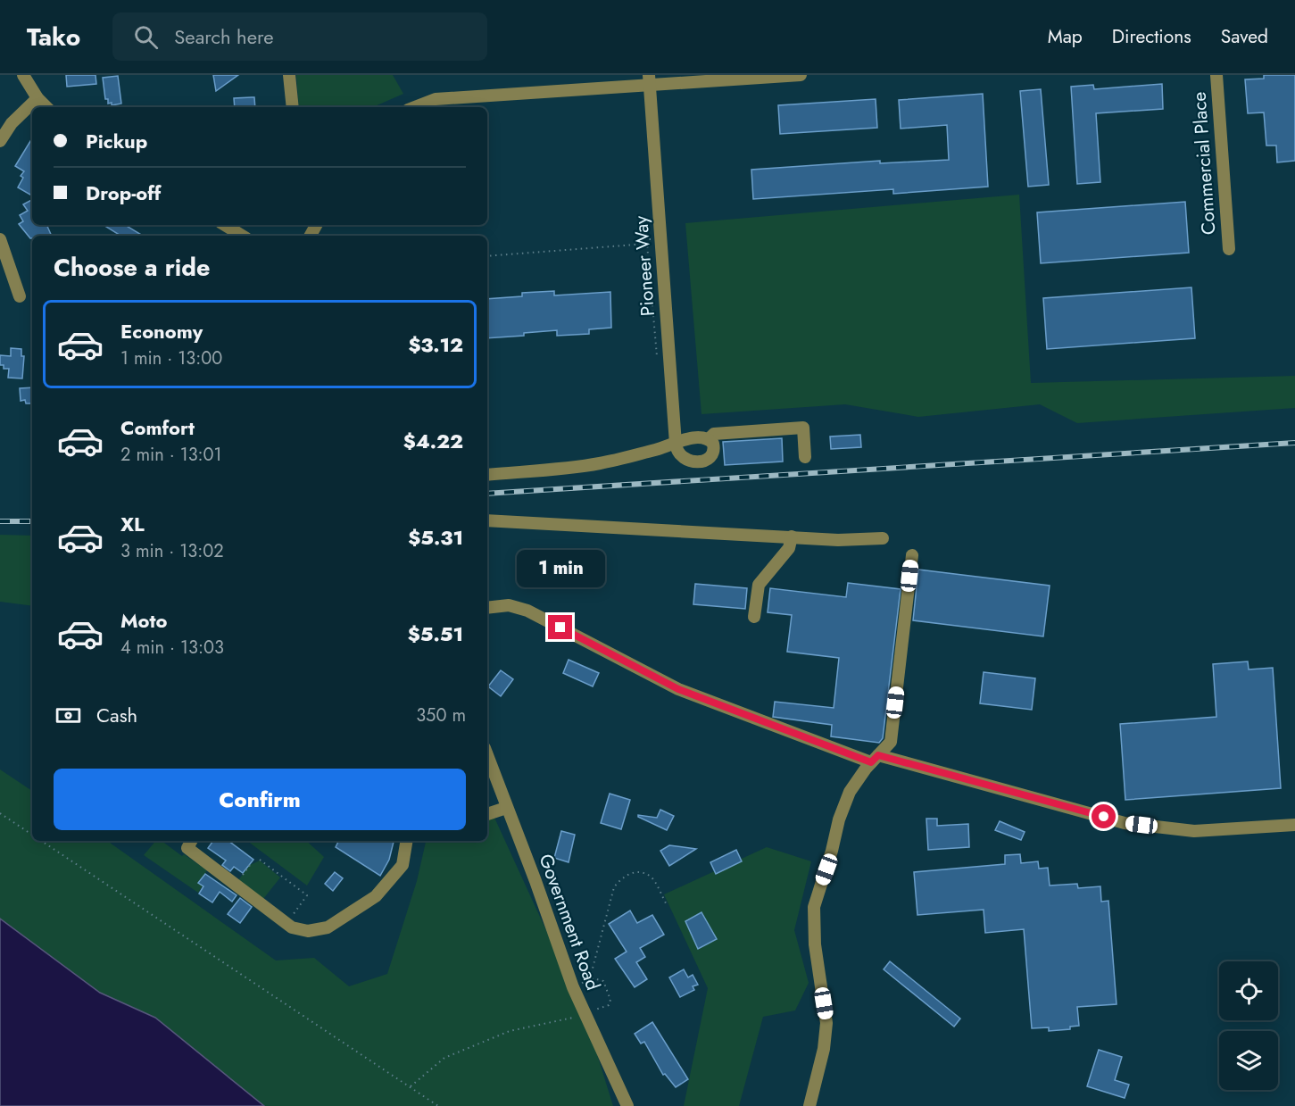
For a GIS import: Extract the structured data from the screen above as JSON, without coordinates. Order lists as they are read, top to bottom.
{
  "streets": {
    "street": ["Commercial Place", "Pioneer Way", "Government Road"]
  },
  "page": {
    "header": "Tako",
    "search": "Search here",
    "nav": ["Map", "Directions", "Saved"],
    "banner": ["Pickup", "Drop-off"],
    "heading": "Choose a ride",
    "list": [
      {
        "name": "Economy",
        "note": "1 min · 13:00",
        "value": "$3.12"
      },
      {
        "name": "Comfort",
        "note": "2 min · 13:01",
        "value": "$4.22"
      },
      {
        "name": "XL",
        "note": "3 min · 13:02",
        "value": "$5.31"
      },
      {
        "name": "Moto",
        "note": "4 min · 13:03",
        "value": "$5.51"
      }
    ],
    "bubble": "1 min",
    "pay": ["Cash", "350 m"],
    "buttons": "Confirm"
  }
}
